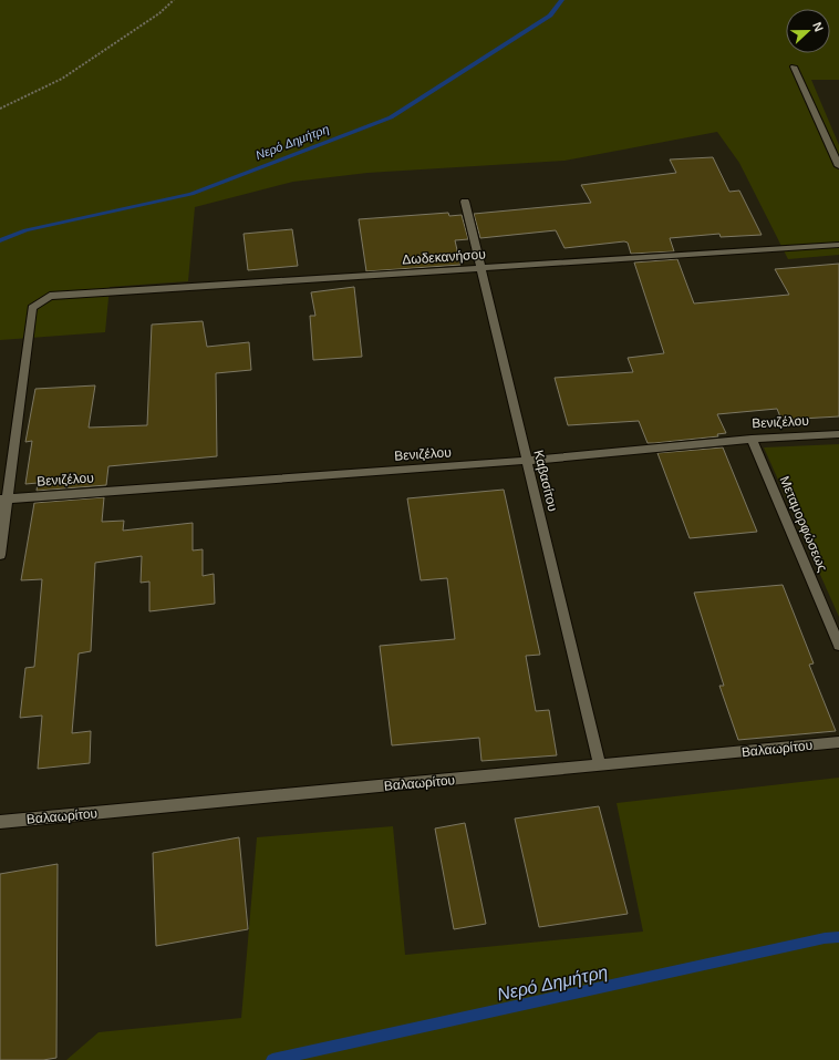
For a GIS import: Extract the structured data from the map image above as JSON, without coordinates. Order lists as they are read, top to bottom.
{
  "streets": {
    "street": [
      "Δωδεκανήσου",
      "Βενιζέλου",
      "Καβασίτου",
      "Μεταμορφώσεως",
      "Βαλαωρίτου"
    ]
  },
  "crossings": [
    ["Δωδεκανήσου", "Βενιζέλου"],
    ["Δωδεκανήσου", "Καβασίτου"],
    ["Βενιζέλου", "Καβασίτου"],
    ["Βενιζέλου", "Μεταμορφώσεως"],
    ["Καβασίτου", "Βαλαωρίτου"]
  ],
  "water": ["Νερό Δημήτρη"],
  "north": "right"
}
